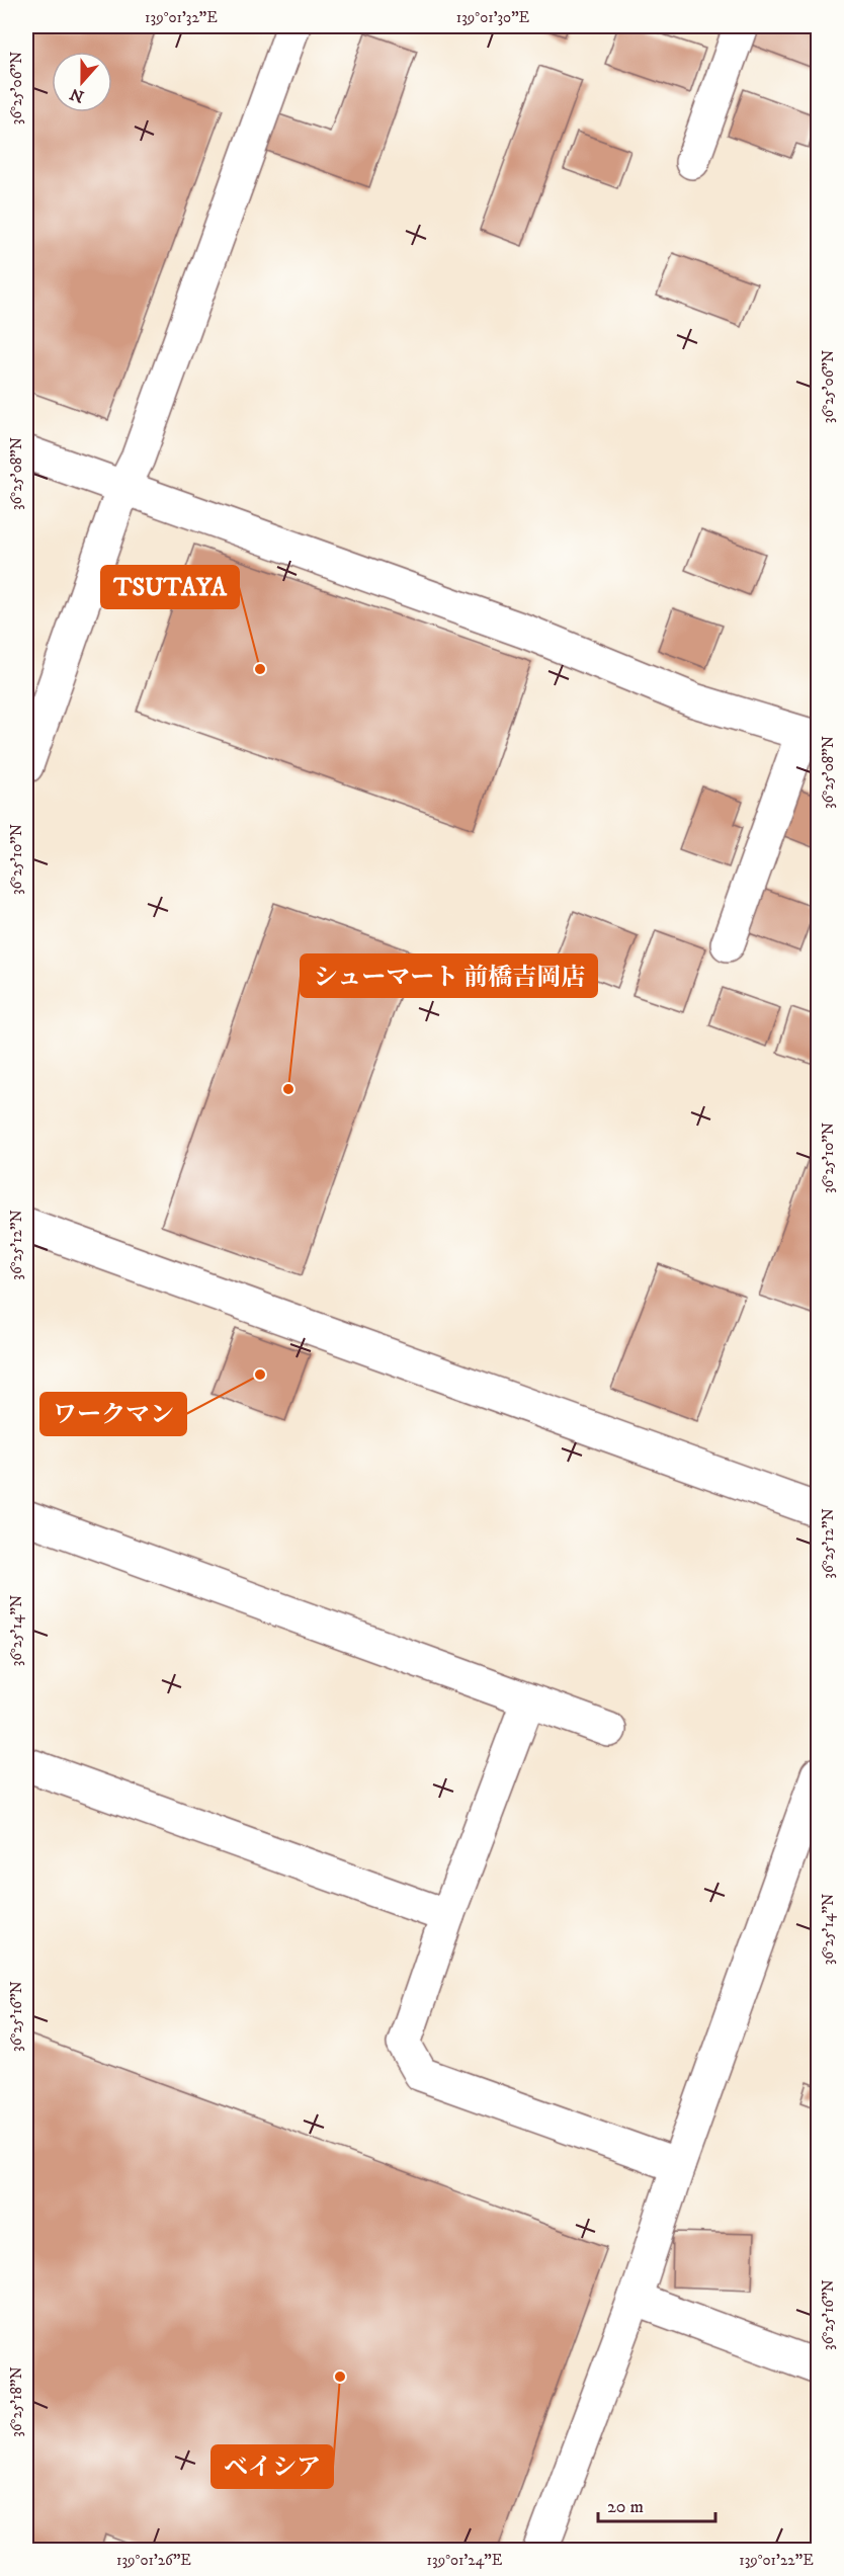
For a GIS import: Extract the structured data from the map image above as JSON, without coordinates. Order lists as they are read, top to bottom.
{
  "places": [
    "TSUTAYA",
    "シューマート 前橋吉岡店",
    "ワークマン",
    "ベイシア"
  ],
  "scale_bar": "20 m",
  "north": "bottom",
  "coordinates": [
    "139°01'32\"E",
    "139°01'30\"E",
    "36°25'06\"N",
    "36°25'08\"N",
    "36°25'10\"N",
    "36°25'12\"N",
    "36°25'14\"N",
    "36°25'16\"N",
    "36°25'18\"N",
    "139°01'26\"E",
    "139°01'24\"E",
    "139°01'22\"E"
  ]
}
